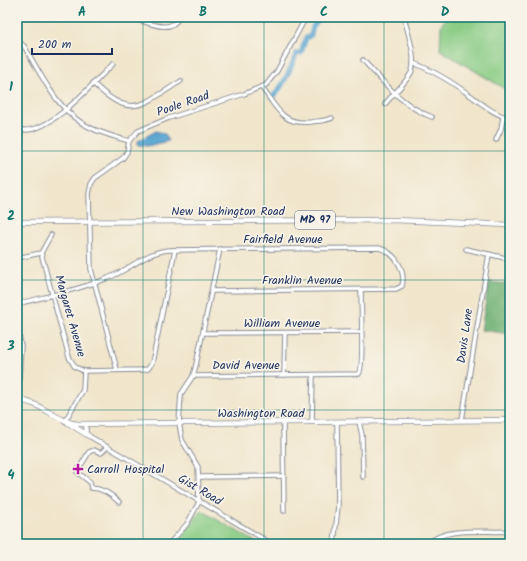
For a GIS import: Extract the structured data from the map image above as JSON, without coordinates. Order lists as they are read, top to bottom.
{
  "streets": {
    "main road": ["New Washington Road", "MD 97", "Washington Road"],
    "street": [
      "Poole Road",
      "Fairfield Avenue",
      "Franklin Avenue",
      "Margaret Avenue",
      "William Avenue",
      "Davis Lane",
      "David Avenue",
      "Gist Road"
    ]
  },
  "crossings": [
    ["Poole Road", "New Washington Road"],
    ["Poole Road", "Fairfield Avenue"],
    ["Fairfield Avenue", "Franklin Avenue"],
    ["Fairfield Avenue", "Margaret Avenue"],
    ["Margaret Avenue", "Washington Road"],
    ["William Avenue", "David Avenue"],
    ["Davis Lane", "Washington Road"]
  ],
  "places": {
    "health": ["Carroll Hospital"]
  },
  "scale_bar": "200 m",
  "grid": {
    "columns": [
      "A",
      "B",
      "C",
      "D"
    ],
    "rows": [
      "1",
      "2",
      "3",
      "4"
    ]
  }
}
